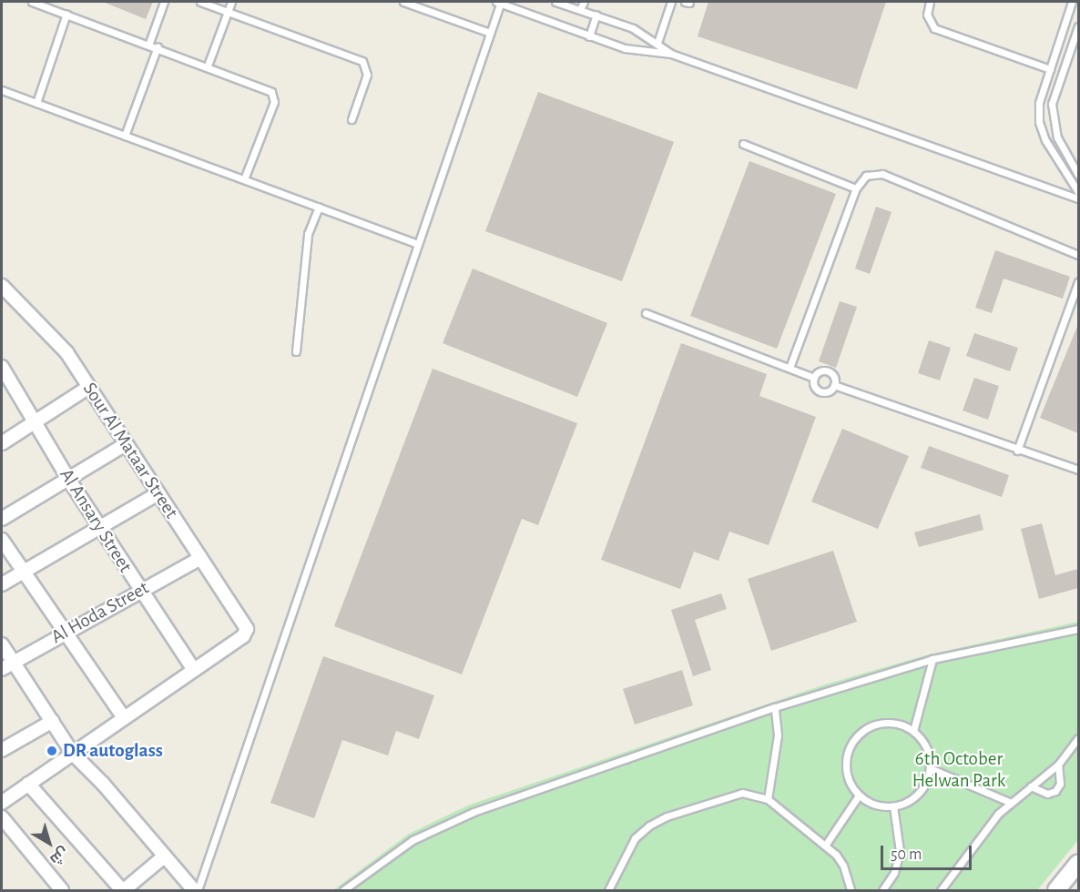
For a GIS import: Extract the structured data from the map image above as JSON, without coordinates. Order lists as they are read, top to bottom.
{
  "streets": {
    "street": ["Sour Al Mataar Street", "Al Ansary Street", "Al Hoda Street"]
  },
  "crossings": [
    ["Sour Al Mataar Street", "Al Ansary Street"],
    ["Sour Al Mataar Street", "Al Hoda Street"],
    ["Al Ansary Street", "Al Hoda Street"]
  ],
  "parks": ["6th October Helwan Park"],
  "places": ["DR autoglass"],
  "scale_bar": "50 m",
  "north": "bottom right"
}
